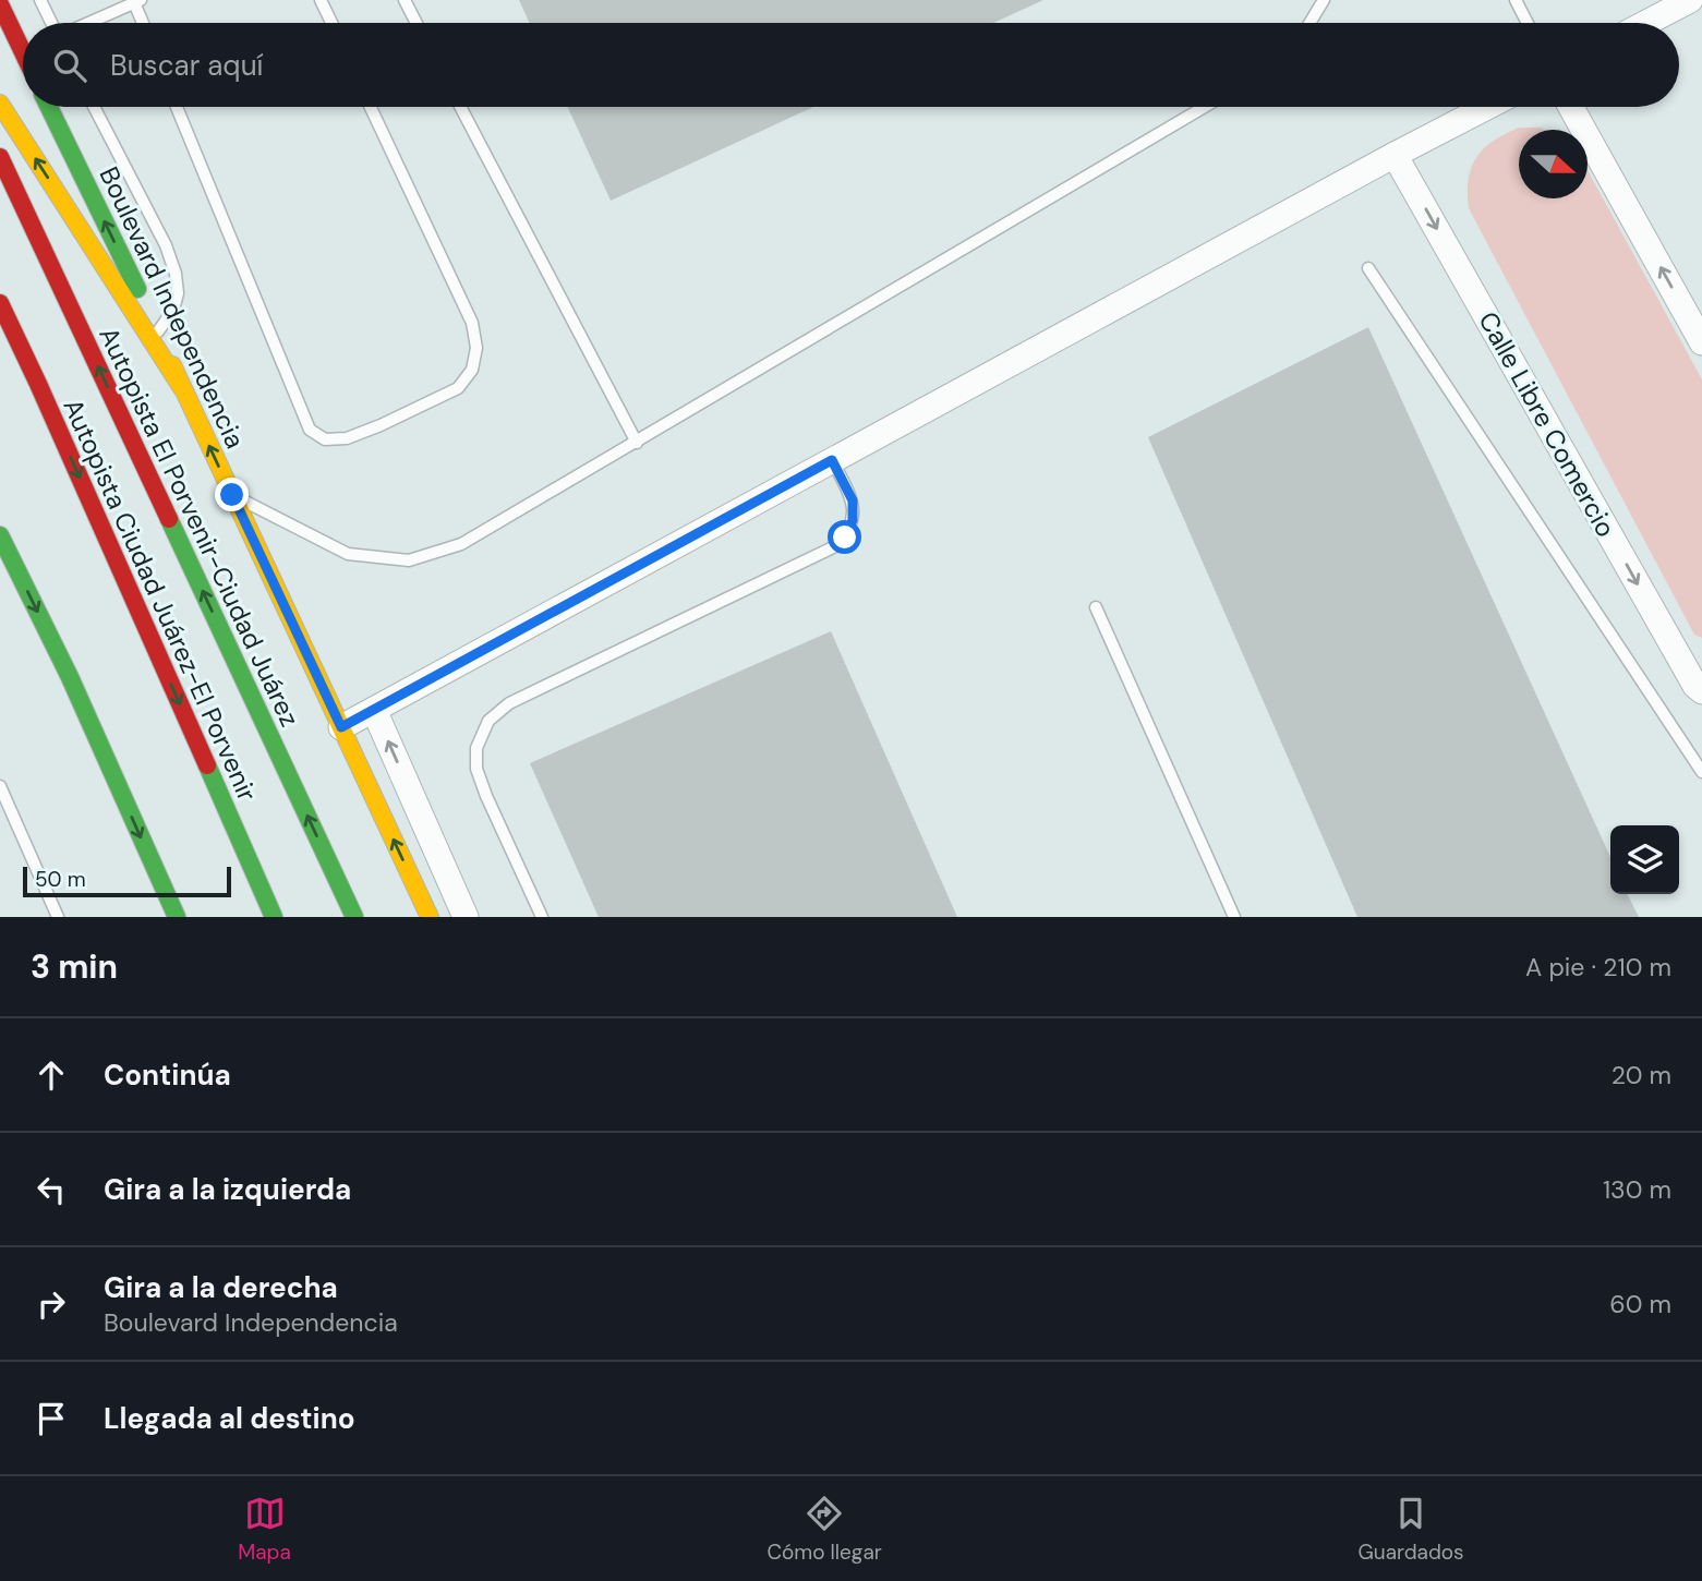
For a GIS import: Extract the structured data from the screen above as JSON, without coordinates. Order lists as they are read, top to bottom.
{
  "streets": {
    "main road": ["Boulevard Independencia", "Autopista El Porvenir-Ciudad Juárez", "Autopista Ciudad Juárez-El Porvenir"],
    "street": ["Calle Libre Comercio"]
  },
  "scale_bar": "50 m",
  "north": "right",
  "page": {
    "search": "Buscar aquí",
    "scale": "50 m",
    "heading": ["3 min", "A pie · 210 m"],
    "list": [
      ["Continúa", "20 m"],
      ["Gira a la izquierda", "130 m"],
      ["Gira a la derecha", "Boulevard Independencia", "60 m"],
      "Llegada al destino"
    ],
    "nav": ["Mapa", "Cómo llegar", "Guardados"]
  }
}
